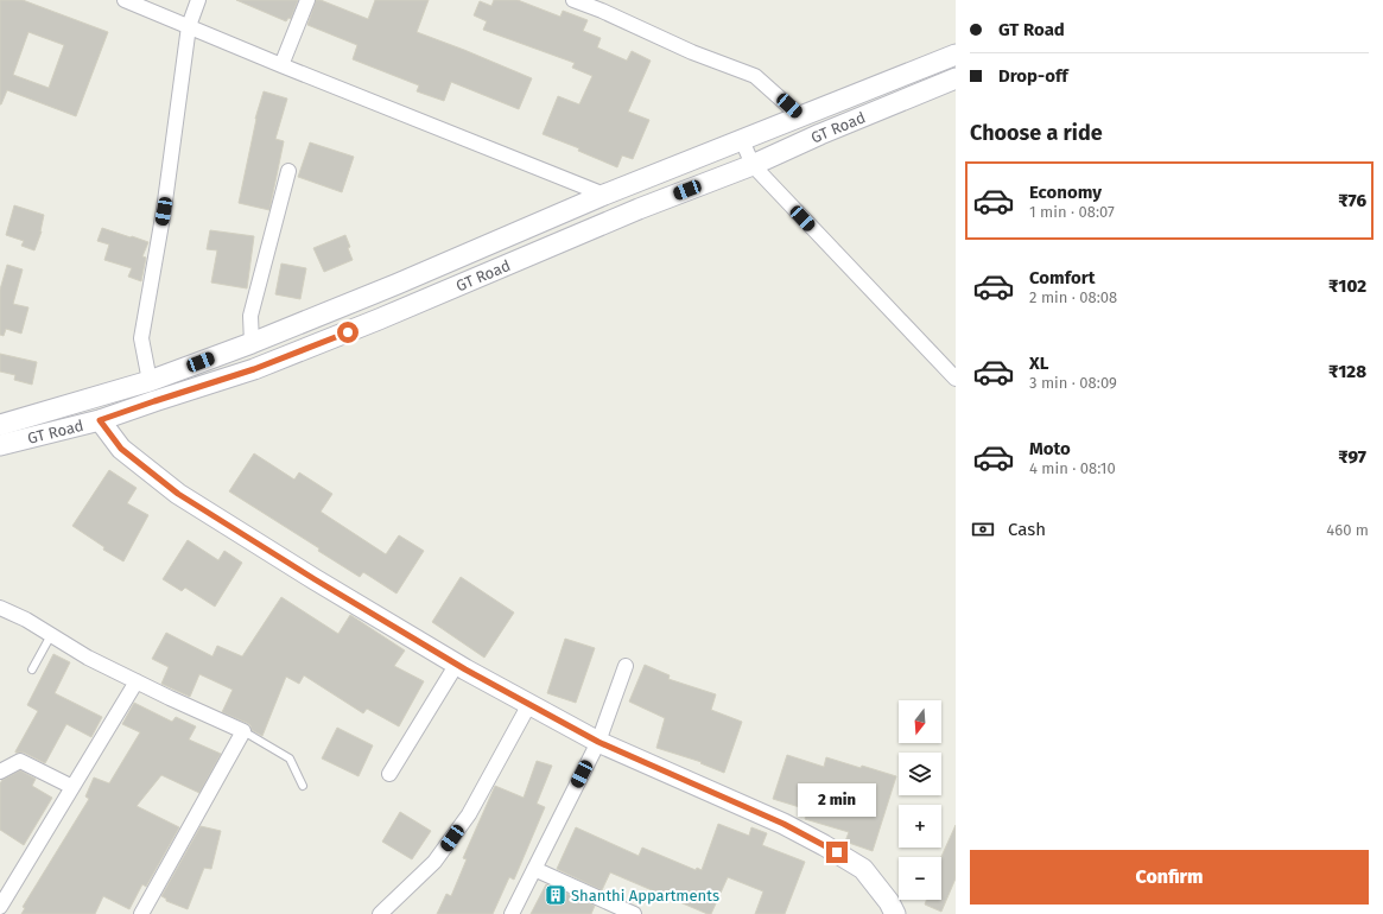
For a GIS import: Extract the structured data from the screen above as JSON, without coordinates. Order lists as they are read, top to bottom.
{
  "streets": {
    "main road": ["GT Road"]
  },
  "places": {
    "building": ["Shanthi Appartments"]
  },
  "north": "bottom",
  "page": {
    "banner": ["GT Road", "Drop-off"],
    "heading": "Choose a ride",
    "list": [
      {
        "name": "Economy",
        "note": "1 min · 08:07",
        "value": "₹76"
      },
      {
        "name": "Comfort",
        "note": "2 min · 08:08",
        "value": "₹102"
      },
      {
        "name": "XL",
        "note": "3 min · 08:09",
        "value": "₹128"
      },
      {
        "name": "Moto",
        "note": "4 min · 08:10",
        "value": "₹97"
      }
    ],
    "pay": ["Cash", "460 m"],
    "map_buttons": ["+", "−"],
    "bubble": "2 min",
    "buttons": "Confirm"
  }
}
